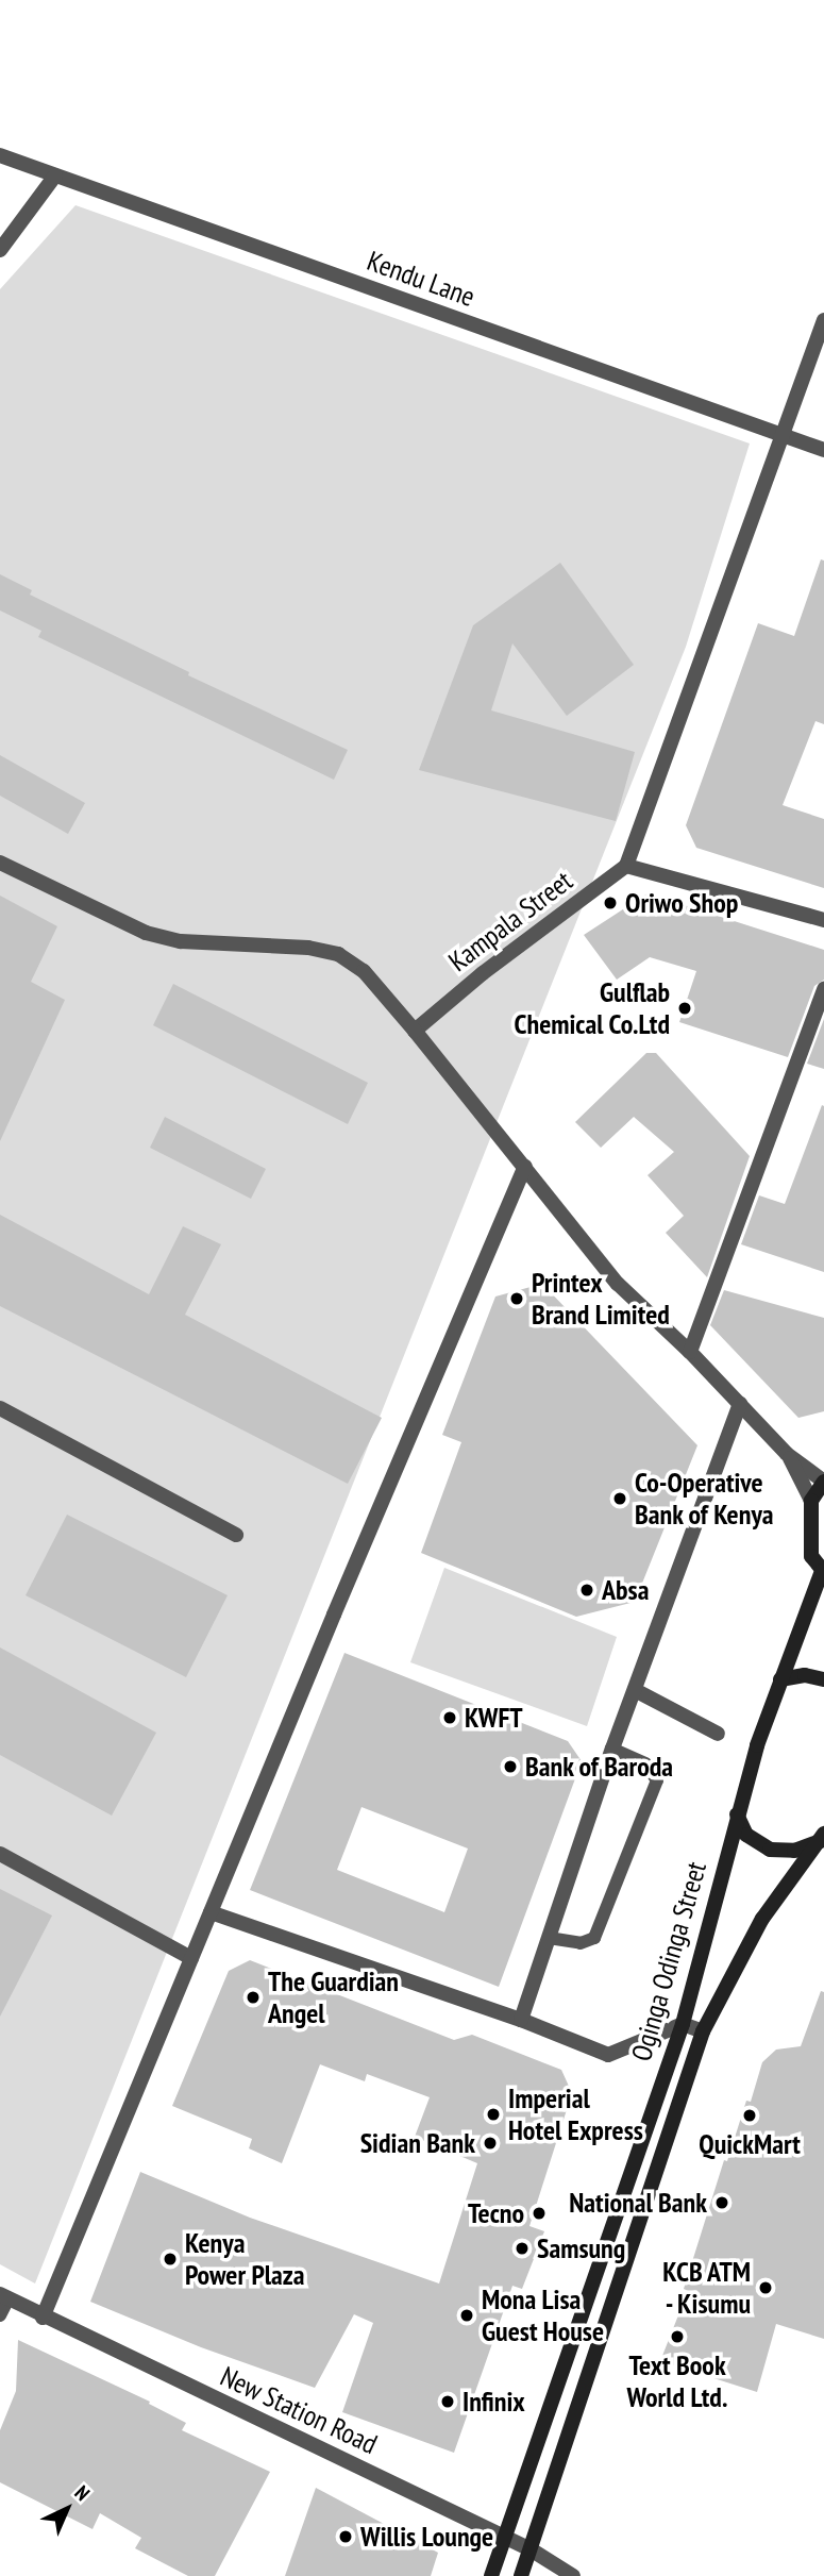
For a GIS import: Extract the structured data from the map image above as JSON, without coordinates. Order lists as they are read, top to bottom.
{
  "streets": {
    "main road": ["Oginga Odinga Street"],
    "street": ["Kendu Lane", "Kampala Street", "New Station Road"]
  },
  "crossings": [
    ["Oginga Odinga Street", "New Station Road"]
  ],
  "places": [
    "Oriwo Shop",
    "Gulflab Chemical Co.Ltd",
    "Printex Brand Limited",
    "Co-Operative Bank of Kenya",
    "Absa",
    "KWFT",
    "Bank of Baroda",
    "The Guardian Angel",
    "Imperial Hotel Express",
    "QuickMart",
    "Sidian Bank",
    "National Bank",
    "Tecno",
    "Samsung",
    "Kenya Power Plaza",
    "KCB ATM - Kisumu",
    "Mona Lisa Guest House",
    "Text Book World Ltd.",
    "Infinix",
    "Willis Lounge"
  ],
  "north": "top right"
}
